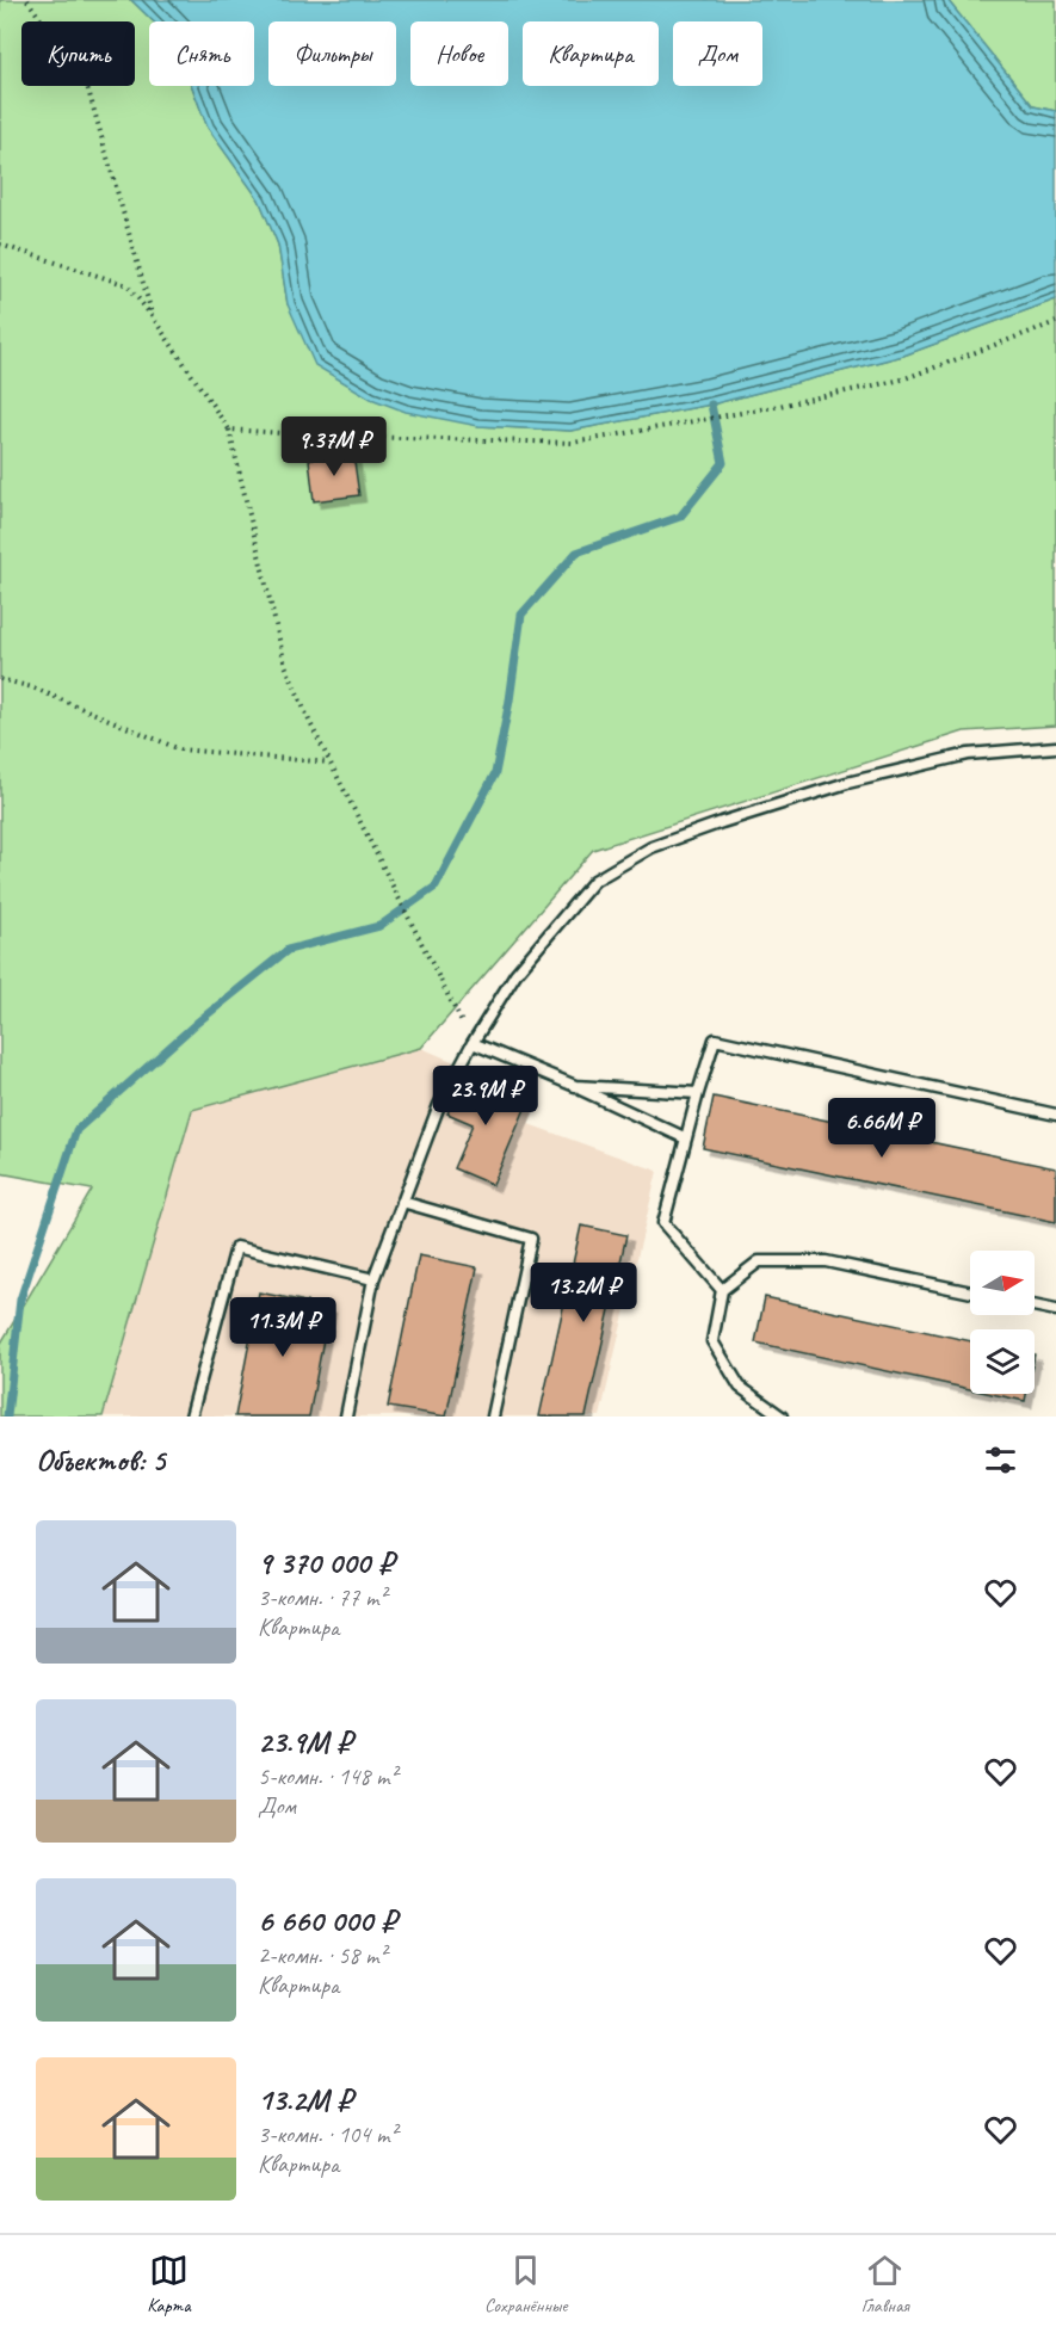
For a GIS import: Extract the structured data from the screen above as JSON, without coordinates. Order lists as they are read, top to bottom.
{
  "north": "right",
  "page": {
    "chip": [
      "Купить",
      "Снять",
      "Фильтры",
      "Новое",
      "Квартира",
      "Дом"
    ],
    "price": [
      "9.37M ₽",
      "23.9M ₽",
      "6.66M ₽",
      "13.2M ₽",
      "11.3M ₽"
    ],
    "heading": "Объектов: 5",
    "list": [
      {
        "name": "9 370 000 ₽",
        "note": "3-комн. · 77 m² · Квартира"
      },
      {
        "name": "23.9M ₽",
        "note": "5-комн. · 148 m² · Дом"
      },
      {
        "name": "6 660 000 ₽",
        "note": "2-комн. · 58 m² · Квартира"
      },
      {
        "name": "13.2M ₽",
        "note": "3-комн. · 104 m² · Квартира"
      }
    ],
    "tabs": ["Карта", "Сохранённые", "Главная"]
  }
}
